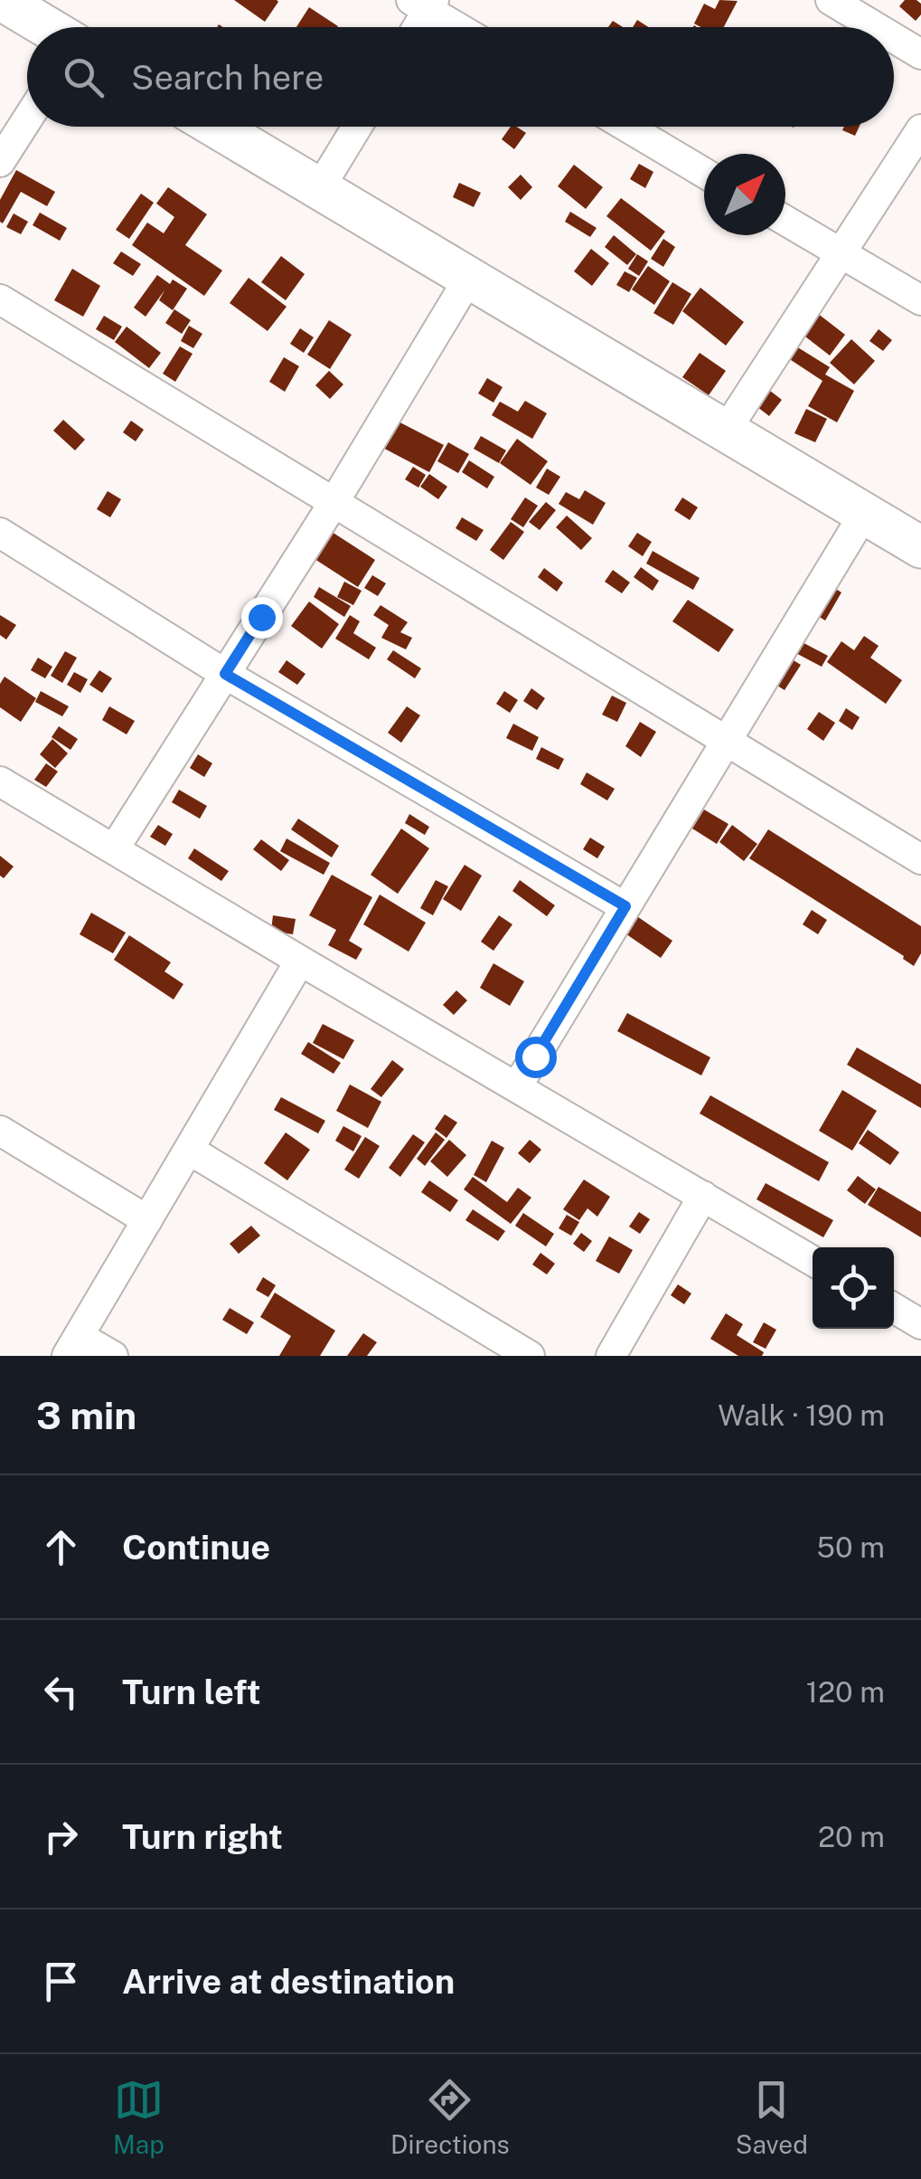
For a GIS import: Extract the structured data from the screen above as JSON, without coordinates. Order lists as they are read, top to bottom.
{
  "north": "top right",
  "page": {
    "search": "Search here",
    "heading": ["3 min", "Walk · 190 m"],
    "list": [
      ["Continue", "50 m"],
      ["Turn left", "120 m"],
      ["Turn right", "20 m"],
      "Arrive at destination"
    ],
    "nav": ["Map", "Directions", "Saved"]
  }
}
